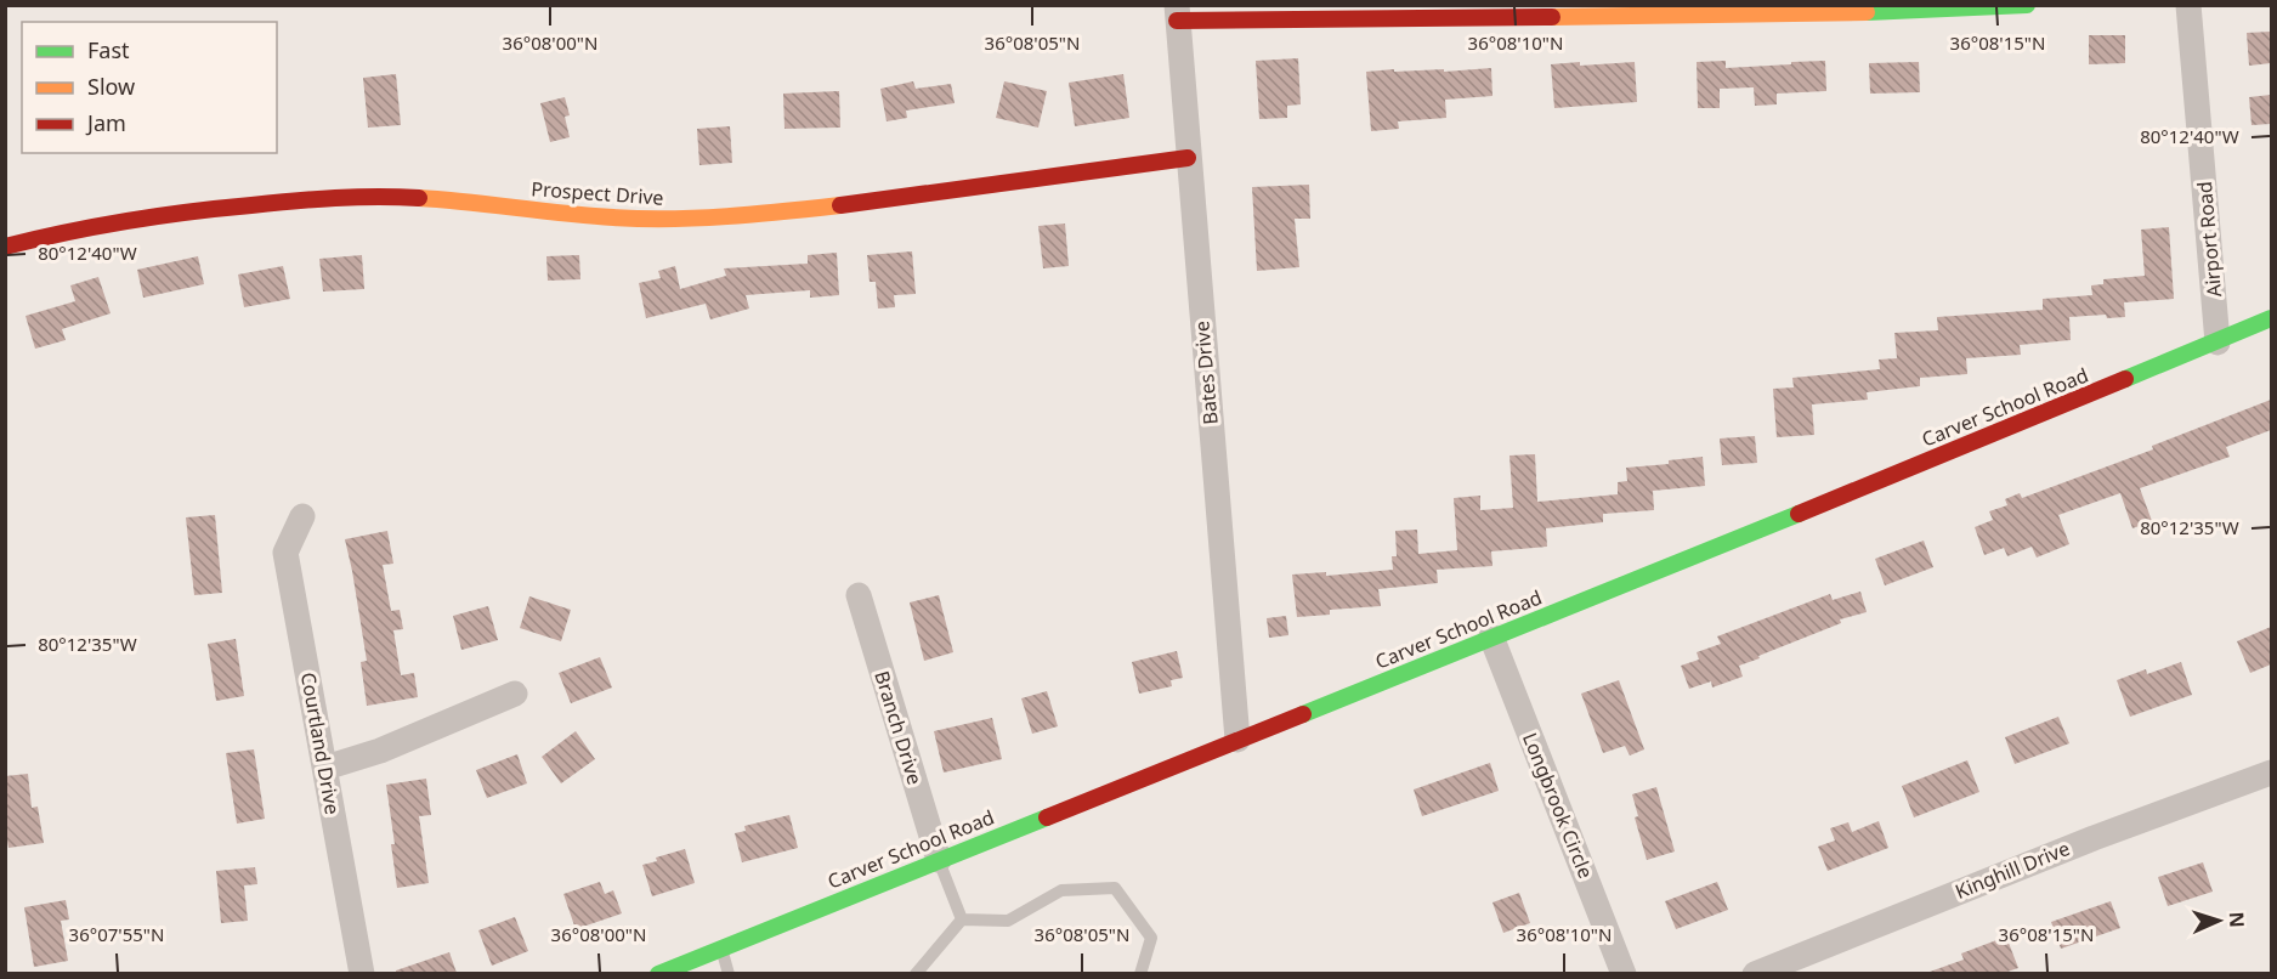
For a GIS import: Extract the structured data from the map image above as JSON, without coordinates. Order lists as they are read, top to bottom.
{
  "streets": {
    "street": [
      "Prospect Drive",
      "Airport Road",
      "Bates Drive",
      "Carver School Road",
      "Branch Drive",
      "Courtland Drive",
      "Longbrook Circle",
      "Kinghill Drive"
    ]
  },
  "crossings": [
    ["Prospect Drive", "Bates Drive"],
    ["Airport Road", "Carver School Road"],
    ["Bates Drive", "Carver School Road"],
    ["Carver School Road", "Branch Drive"],
    ["Carver School Road", "Longbrook Circle"]
  ],
  "legend": ["Fast", "Slow", "Jam"],
  "north": "right",
  "coordinates": [
    "36°08'00\"N",
    "36°08'05\"N",
    "36°08'10\"N",
    "36°08'15\"N",
    "80°12'40\"W",
    "80°12'35\"W",
    "36°07'55\"N"
  ]
}
